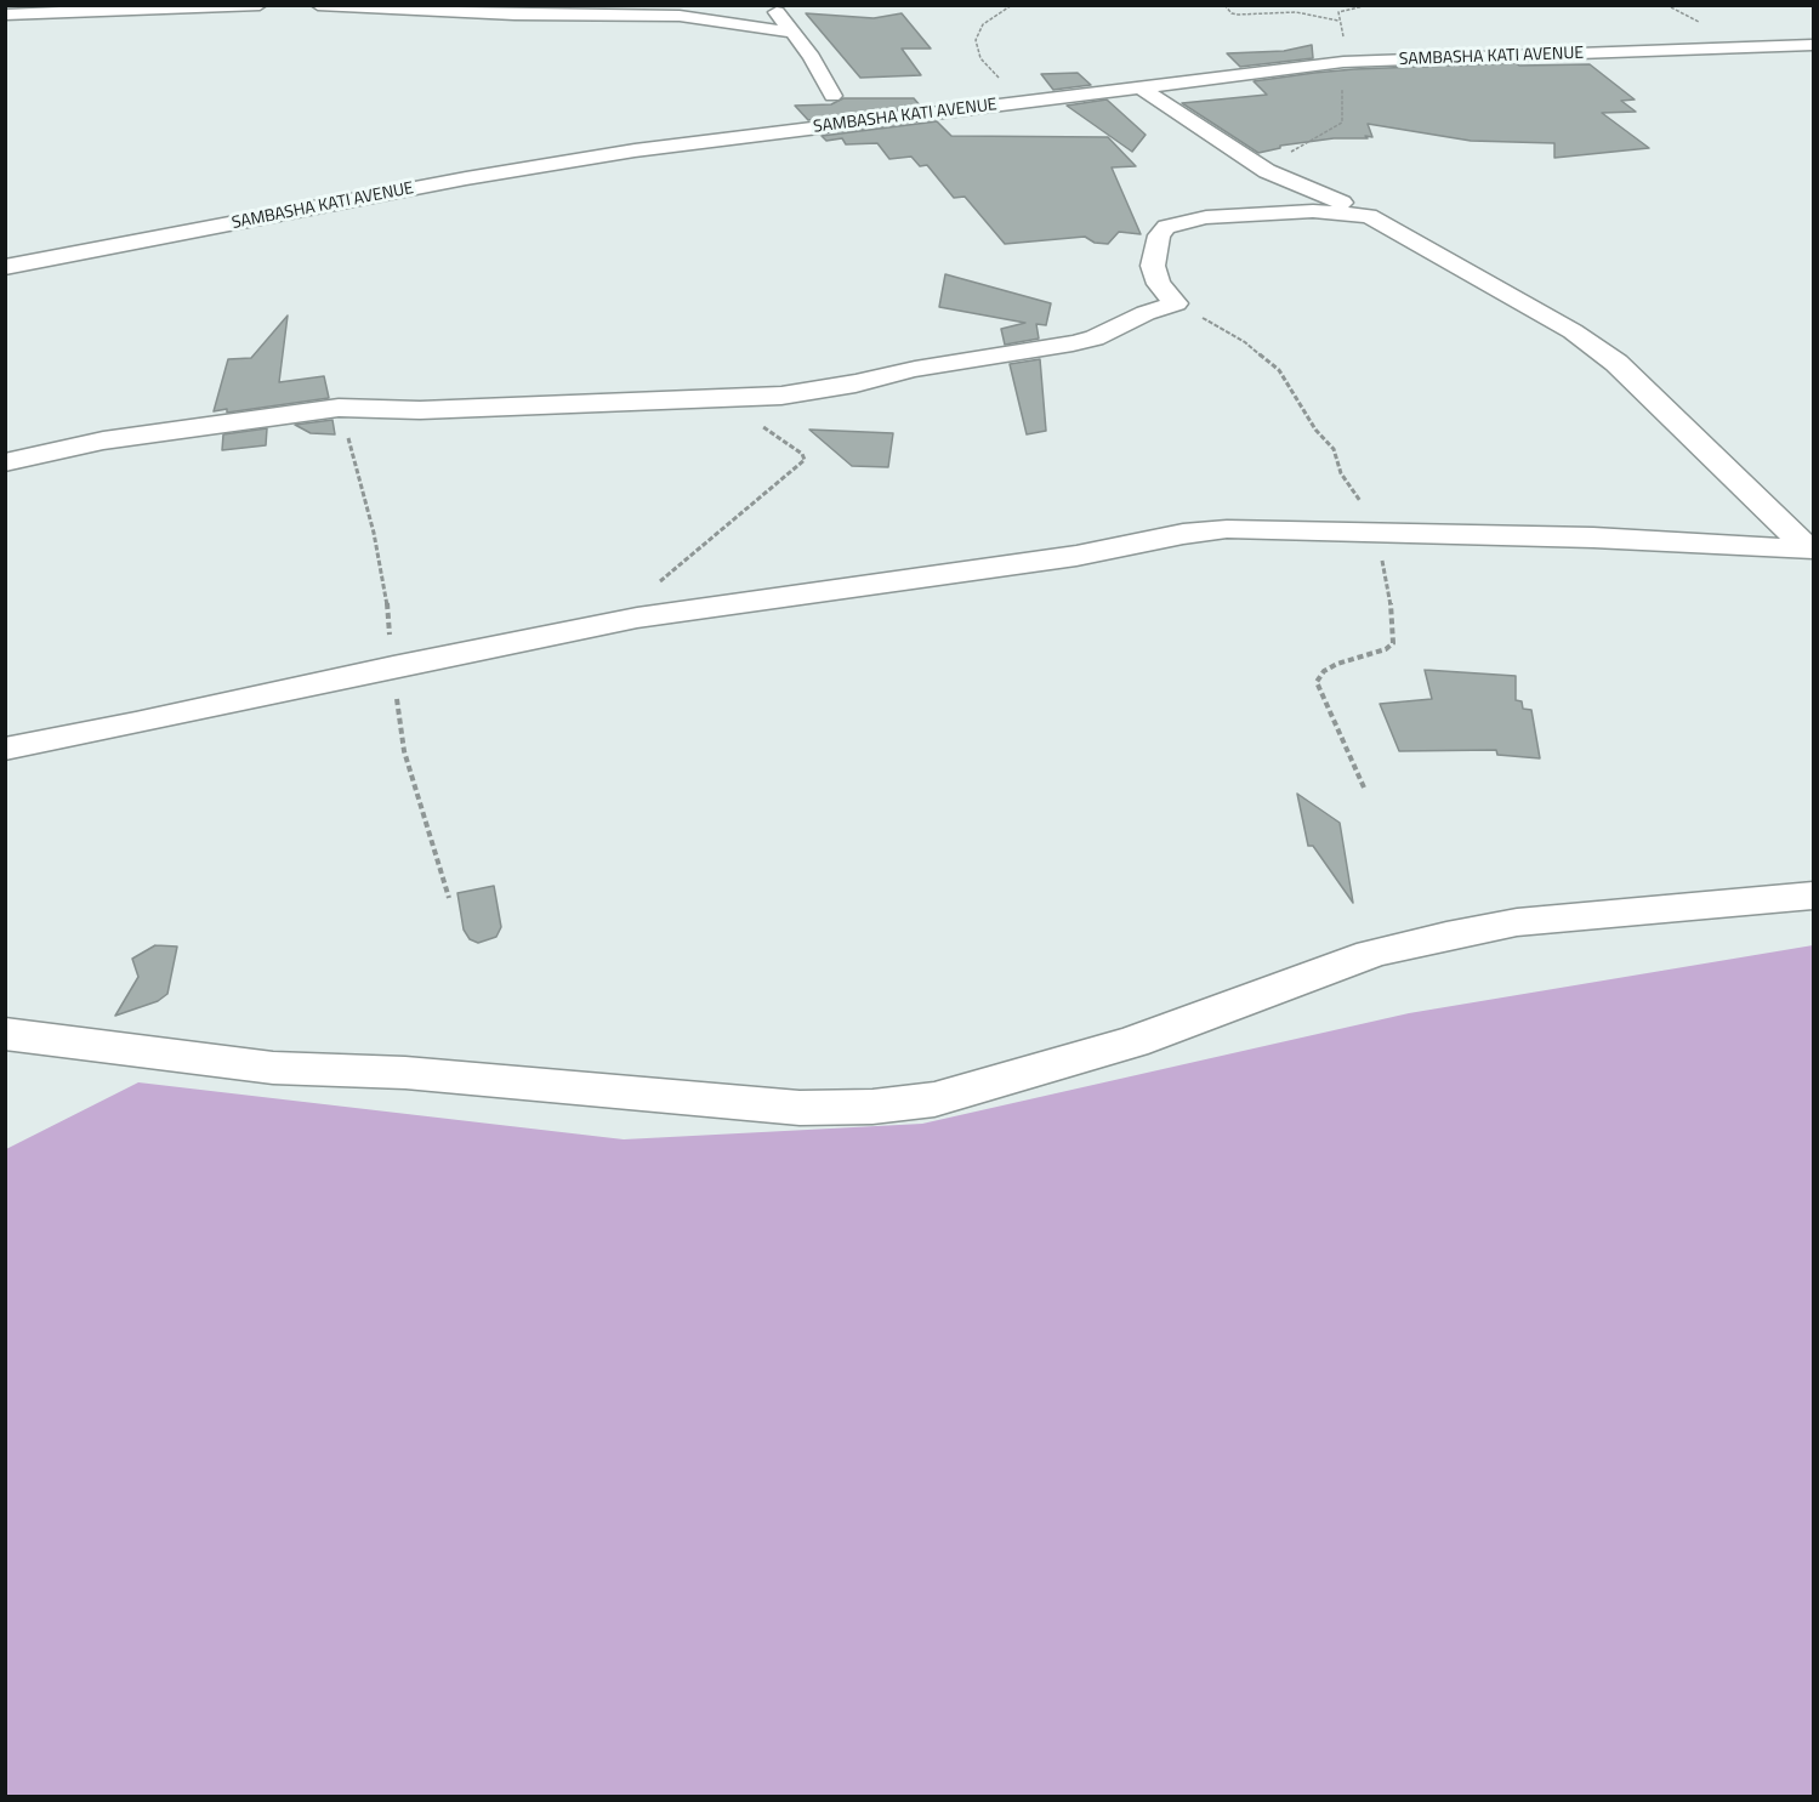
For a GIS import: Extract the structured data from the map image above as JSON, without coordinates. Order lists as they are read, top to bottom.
{
  "streets": {
    "street": ["SAMBASHA KATI AVENUE"]
  }
}
